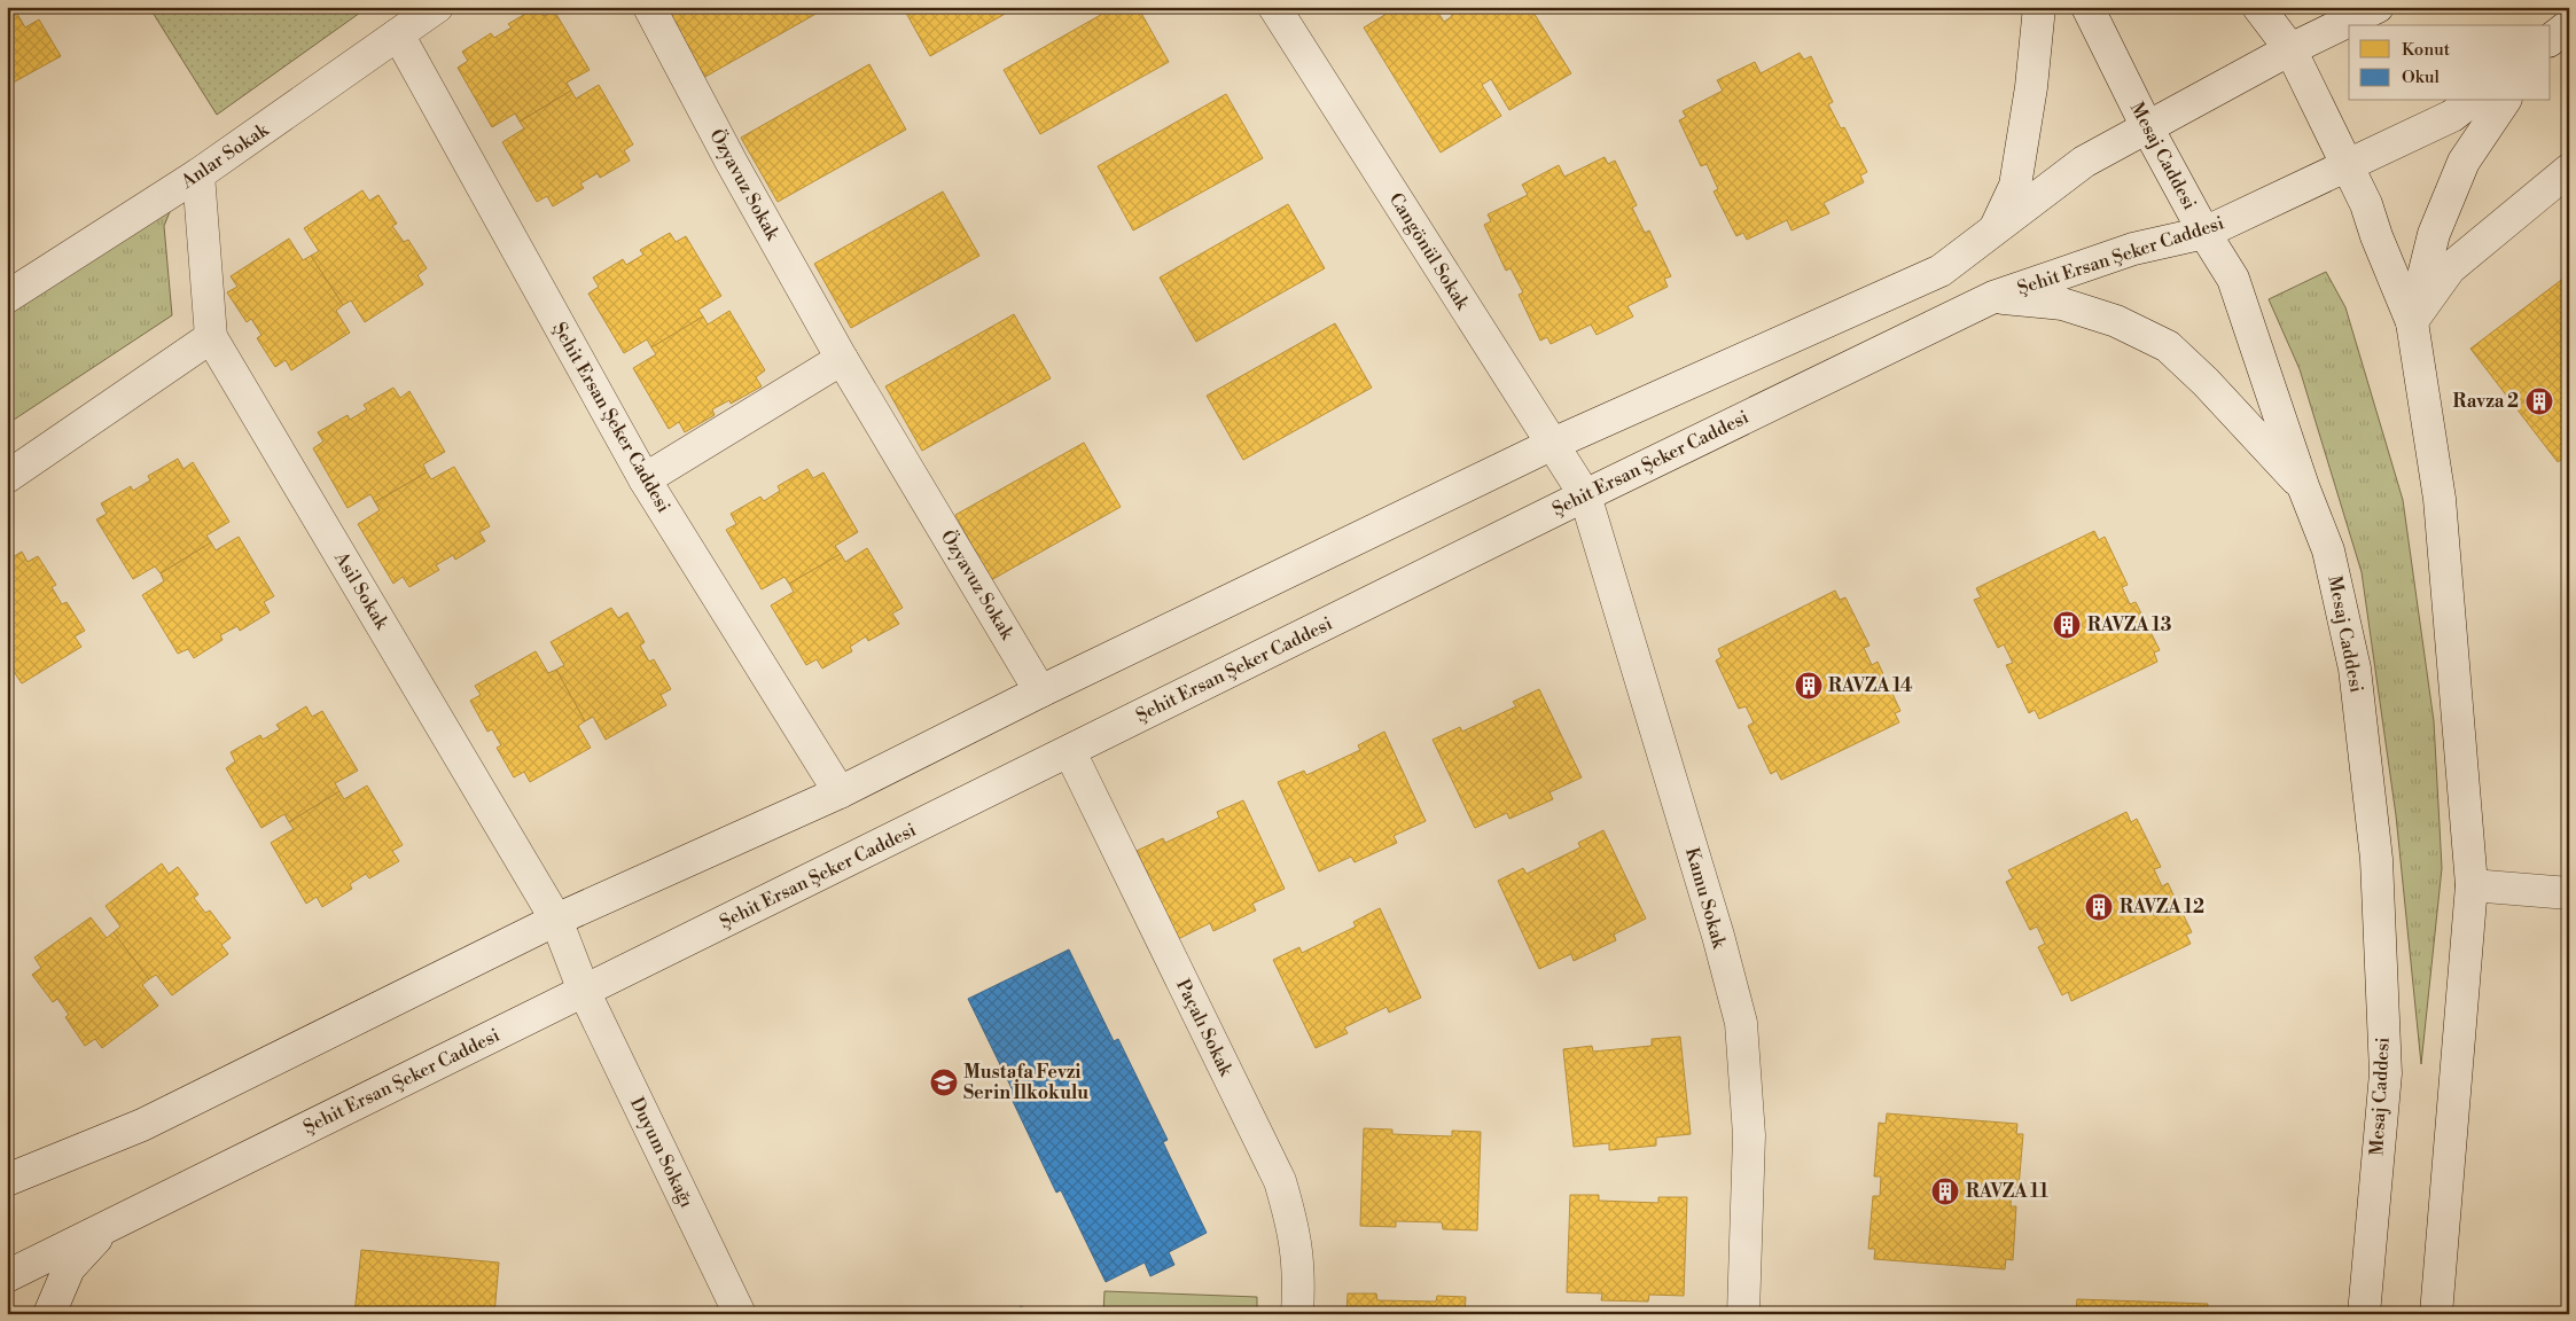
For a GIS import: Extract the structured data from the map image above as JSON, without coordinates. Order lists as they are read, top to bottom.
{
  "streets": {
    "street": [
      "Anlar Sokak",
      "Mesaj Caddesi",
      "Özyavuz Sokak",
      "Cangönül Sokak",
      "Şehit Ersan Şeker Caddesi",
      "Asil Sokak",
      "Kamu Sokak",
      "Paçalı Sokak",
      "Duyum Sokağı"
    ]
  },
  "crossings": [
    ["Anlar Sokak", "Şehit Ersan Şeker Caddesi"],
    ["Anlar Sokak", "Asil Sokak"],
    ["Mesaj Caddesi", "Şehit Ersan Şeker Caddesi"],
    ["Cangönül Sokak", "Şehit Ersan Şeker Caddesi"],
    ["Cangönül Sokak", "Kamu Sokak"],
    ["Şehit Ersan Şeker Caddesi", "Asil Sokak"],
    ["Şehit Ersan Şeker Caddesi", "Kamu Sokak"],
    ["Şehit Ersan Şeker Caddesi", "Paçalı Sokak"],
    ["Şehit Ersan Şeker Caddesi", "Duyum Sokağı"],
    ["Asil Sokak", "Duyum Sokağı"]
  ],
  "places": {
    "building": [
      "Ravza 2",
      "RAVZA 13",
      "RAVZA 14",
      "RAVZA 12",
      "RAVZA 11"
    ],
    "school or university": ["Mustafa Fevzi Serin İlkokulu"]
  },
  "legend": ["Konut", "Okul"]
}
